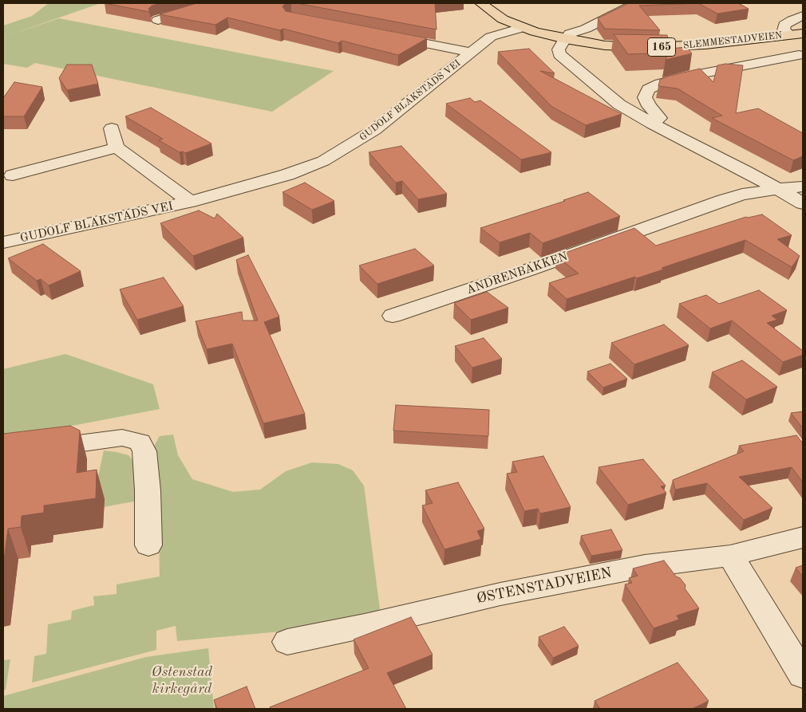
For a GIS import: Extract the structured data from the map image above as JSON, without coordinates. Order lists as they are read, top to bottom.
{
  "streets": {
    "main road": ["SLEMMESTADVEIEN", "165"],
    "street": ["GUDOLF BLAKSTADS VEI", "ANDRENBAKKEN", "ØSTENSTADVEIEN"]
  },
  "crossings": [
    ["SLEMMESTADVEIEN", "GUDOLF BLAKSTADS VEI"]
  ],
  "parks": ["Østenstad kirkegård"]
}
